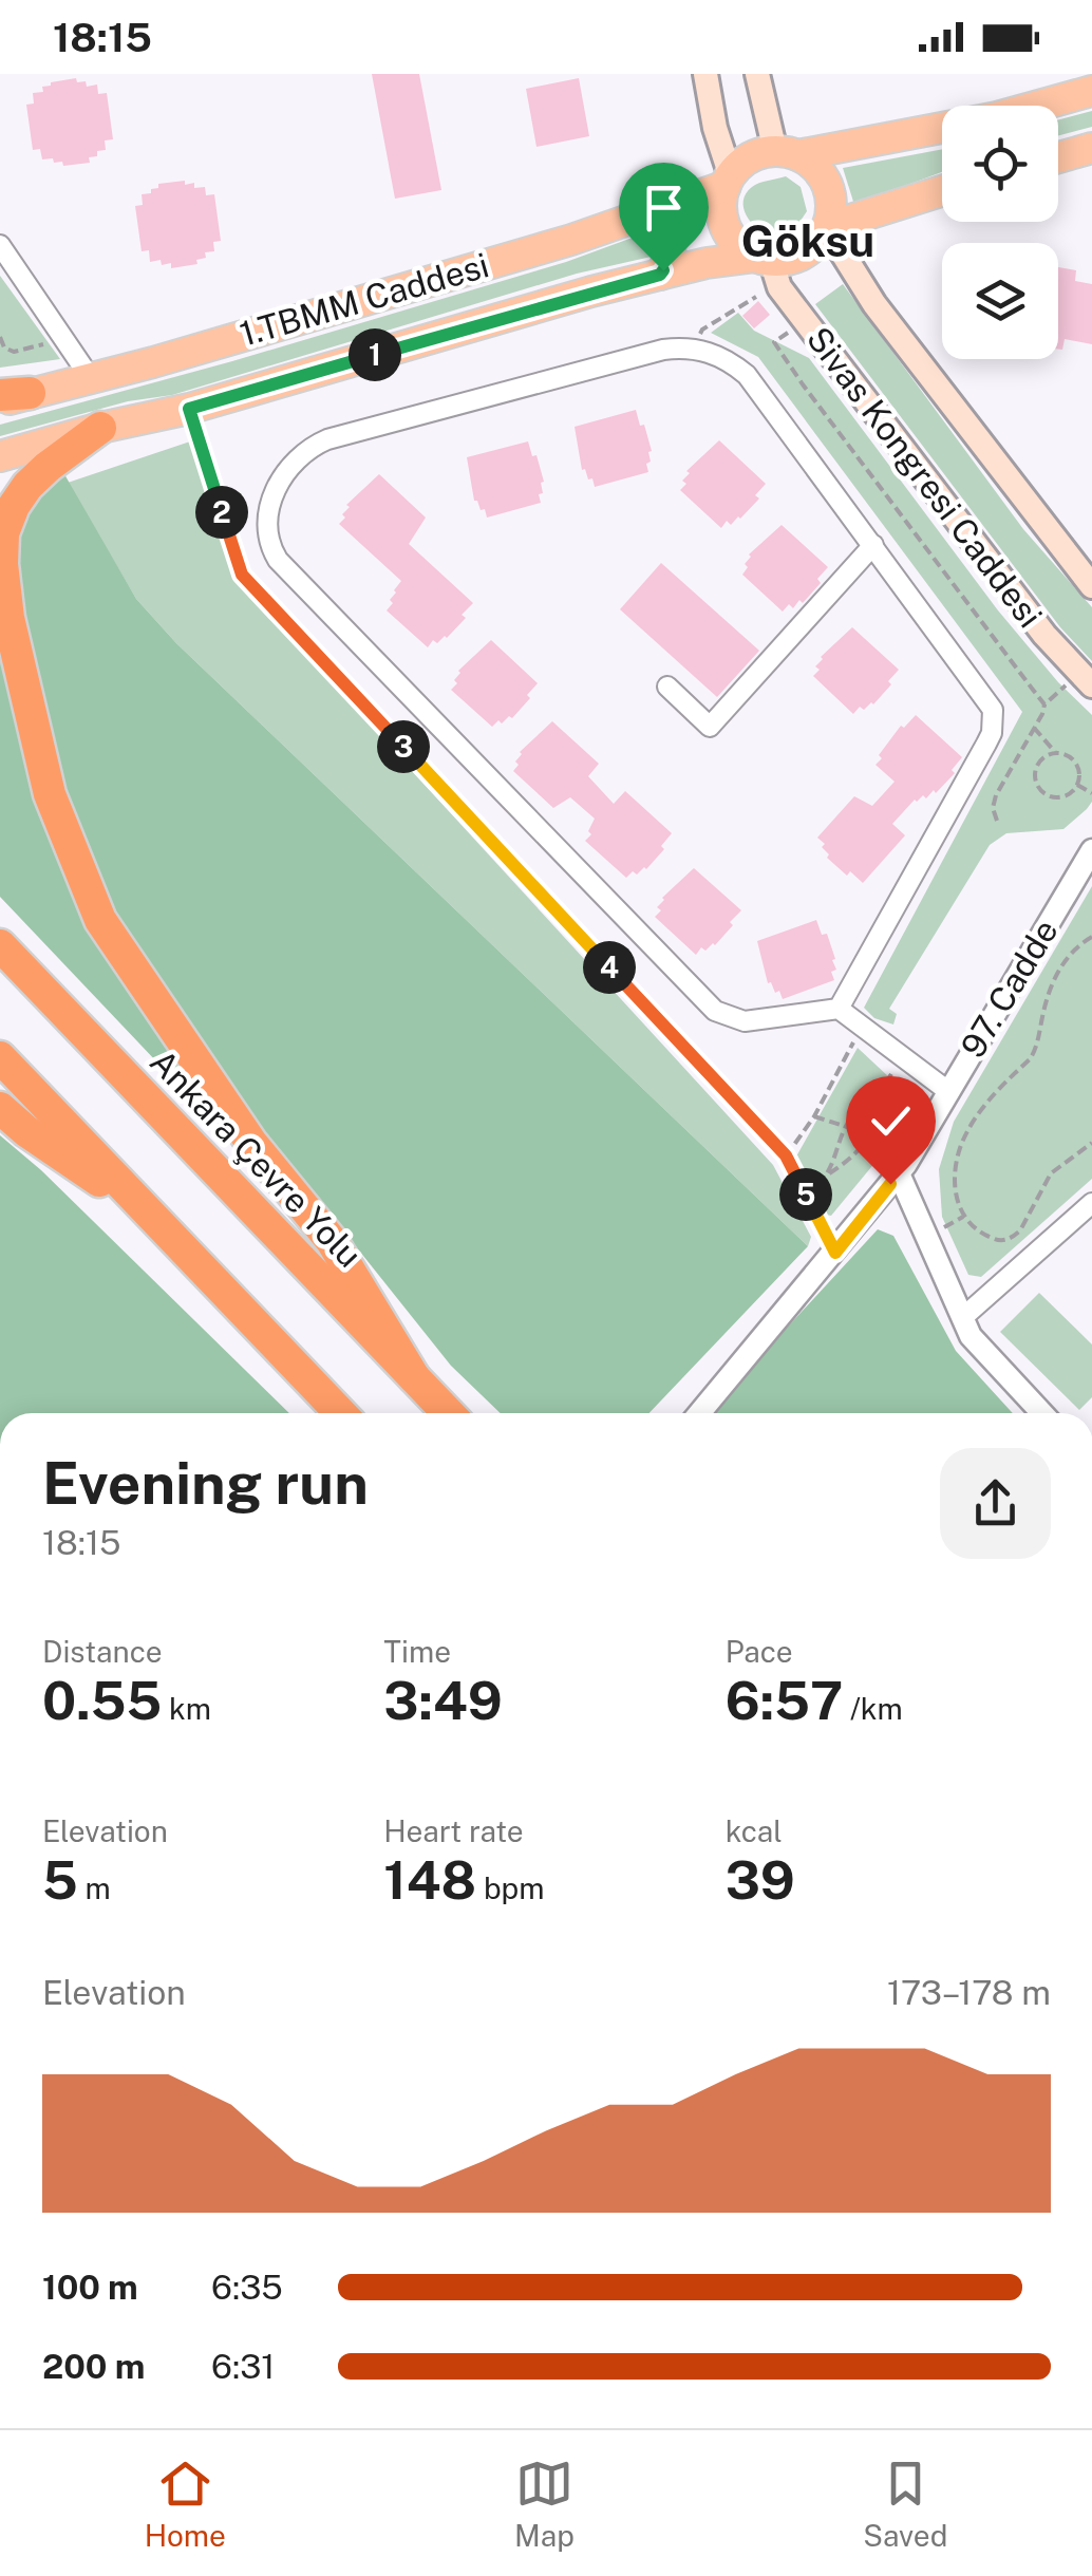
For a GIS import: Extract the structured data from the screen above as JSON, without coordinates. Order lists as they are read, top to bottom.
{
  "streets": {
    "highway": ["Ankara Çevre Yolu"],
    "main road": ["1.TBMM Caddesi", "Sivas Kongresi Caddesi"],
    "street": ["97. Cadde"]
  },
  "crossings": [
    ["1.TBMM Caddesi", "Sivas Kongresi Caddesi"]
  ],
  "districts": ["Göksu"],
  "page": {
    "status": "18:15",
    "pins": [
      "1",
      "2",
      "3",
      "4",
      "5"
    ],
    "heading": ["Evening run", "18:15"],
    "stats": [
      ["Distance", "0.55 km"],
      ["Time", "3:49"],
      ["Pace", "6:57 /km"],
      ["Elevation", "5 m"],
      ["Heart rate", "148 bpm"],
      ["kcal", "39"]
    ],
    "chart": ["Elevation", "173–178 m"],
    "list": [
      {
        "name": "100 m",
        "note": "6:35"
      },
      {
        "name": "200 m",
        "note": "6:31"
      }
    ],
    "tabs": ["Home", "Map", "Saved"]
  }
}
